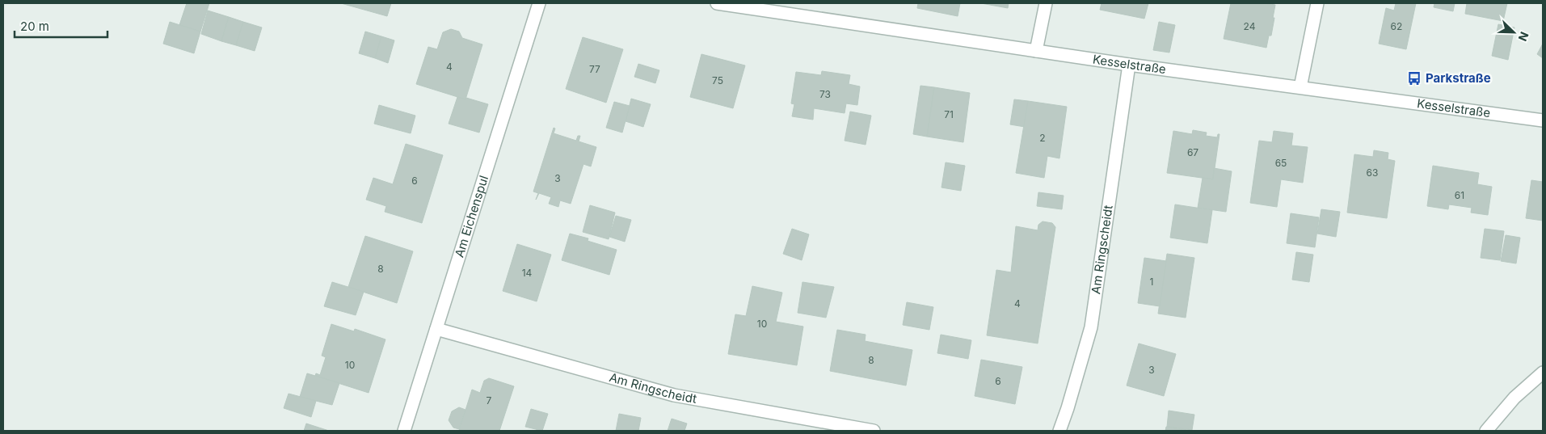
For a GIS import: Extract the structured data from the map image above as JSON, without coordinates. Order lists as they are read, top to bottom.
{
  "streets": {
    "street": ["Kesselstraße", "Am Eichenspul", "Am Ringscheidt"]
  },
  "crossings": [
    ["Kesselstraße", "Am Ringscheidt"],
    ["Am Eichenspul", "Am Ringscheidt"]
  ],
  "places": {
    "bus stop": ["Parkstraße"]
  },
  "house_numbers": [
    "24",
    "62",
    "4",
    "77",
    "75",
    "73",
    "71",
    "2",
    "67",
    "65",
    "63",
    "3",
    "6",
    "61",
    "8",
    "14",
    "1",
    "4",
    "10",
    "8",
    "10",
    "3",
    "6",
    "7"
  ],
  "scale_bar": "20 m",
  "north": "bottom right"
}
